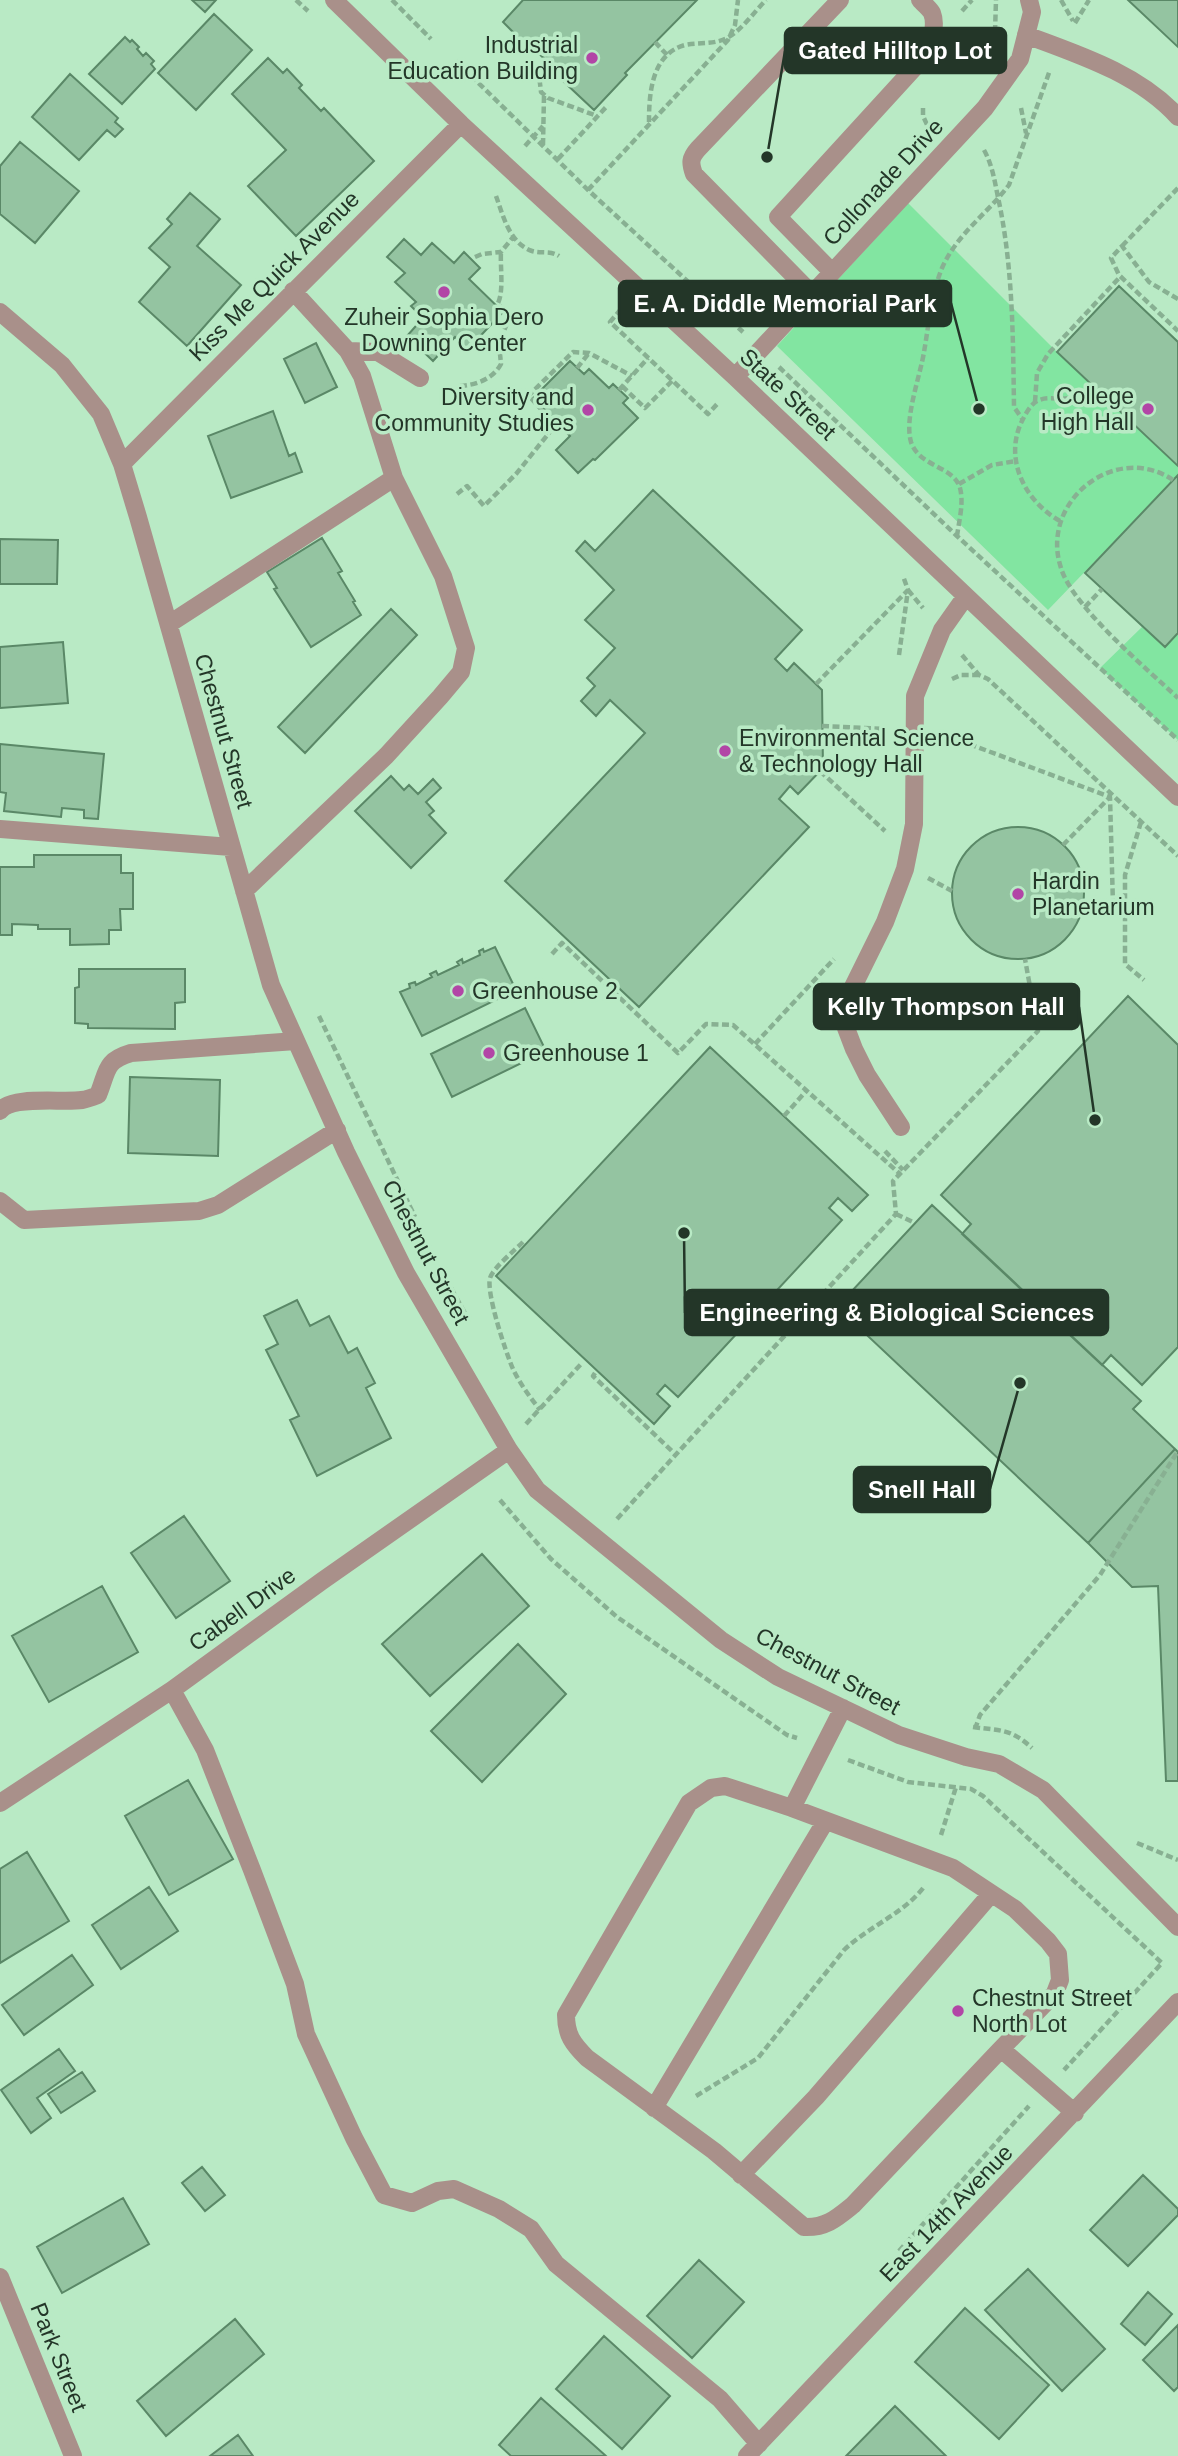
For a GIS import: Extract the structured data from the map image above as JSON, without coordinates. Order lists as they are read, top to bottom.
{
  "streets": {
    "street": [
      "Collonade Drive",
      "Kiss Me Quick Avenue",
      "State Street",
      "Chestnut Street",
      "Cabell Drive",
      "East 14th Avenue",
      "Park Street"
    ]
  },
  "crossings": [
    ["Collonade Drive", "State Street"],
    ["Kiss Me Quick Avenue", "State Street"],
    ["Kiss Me Quick Avenue", "Chestnut Street"],
    ["Chestnut Street", "Cabell Drive"]
  ],
  "places": [
    "Industrial Education Building",
    "Gated Hilltop Lot",
    "Zuheir Sophia Dero Downing Center",
    "E. A. Diddle Memorial Park",
    "College High Hall",
    "Diversity and Community Studies",
    "Environmental Science & Technology Hall",
    "Hardin Planetarium",
    "Greenhouse 2",
    "Greenhouse 1",
    "Kelly Thompson Hall",
    "Engineering & Biological Sciences",
    "Snell Hall",
    "Chestnut Street North Lot"
  ]
}
